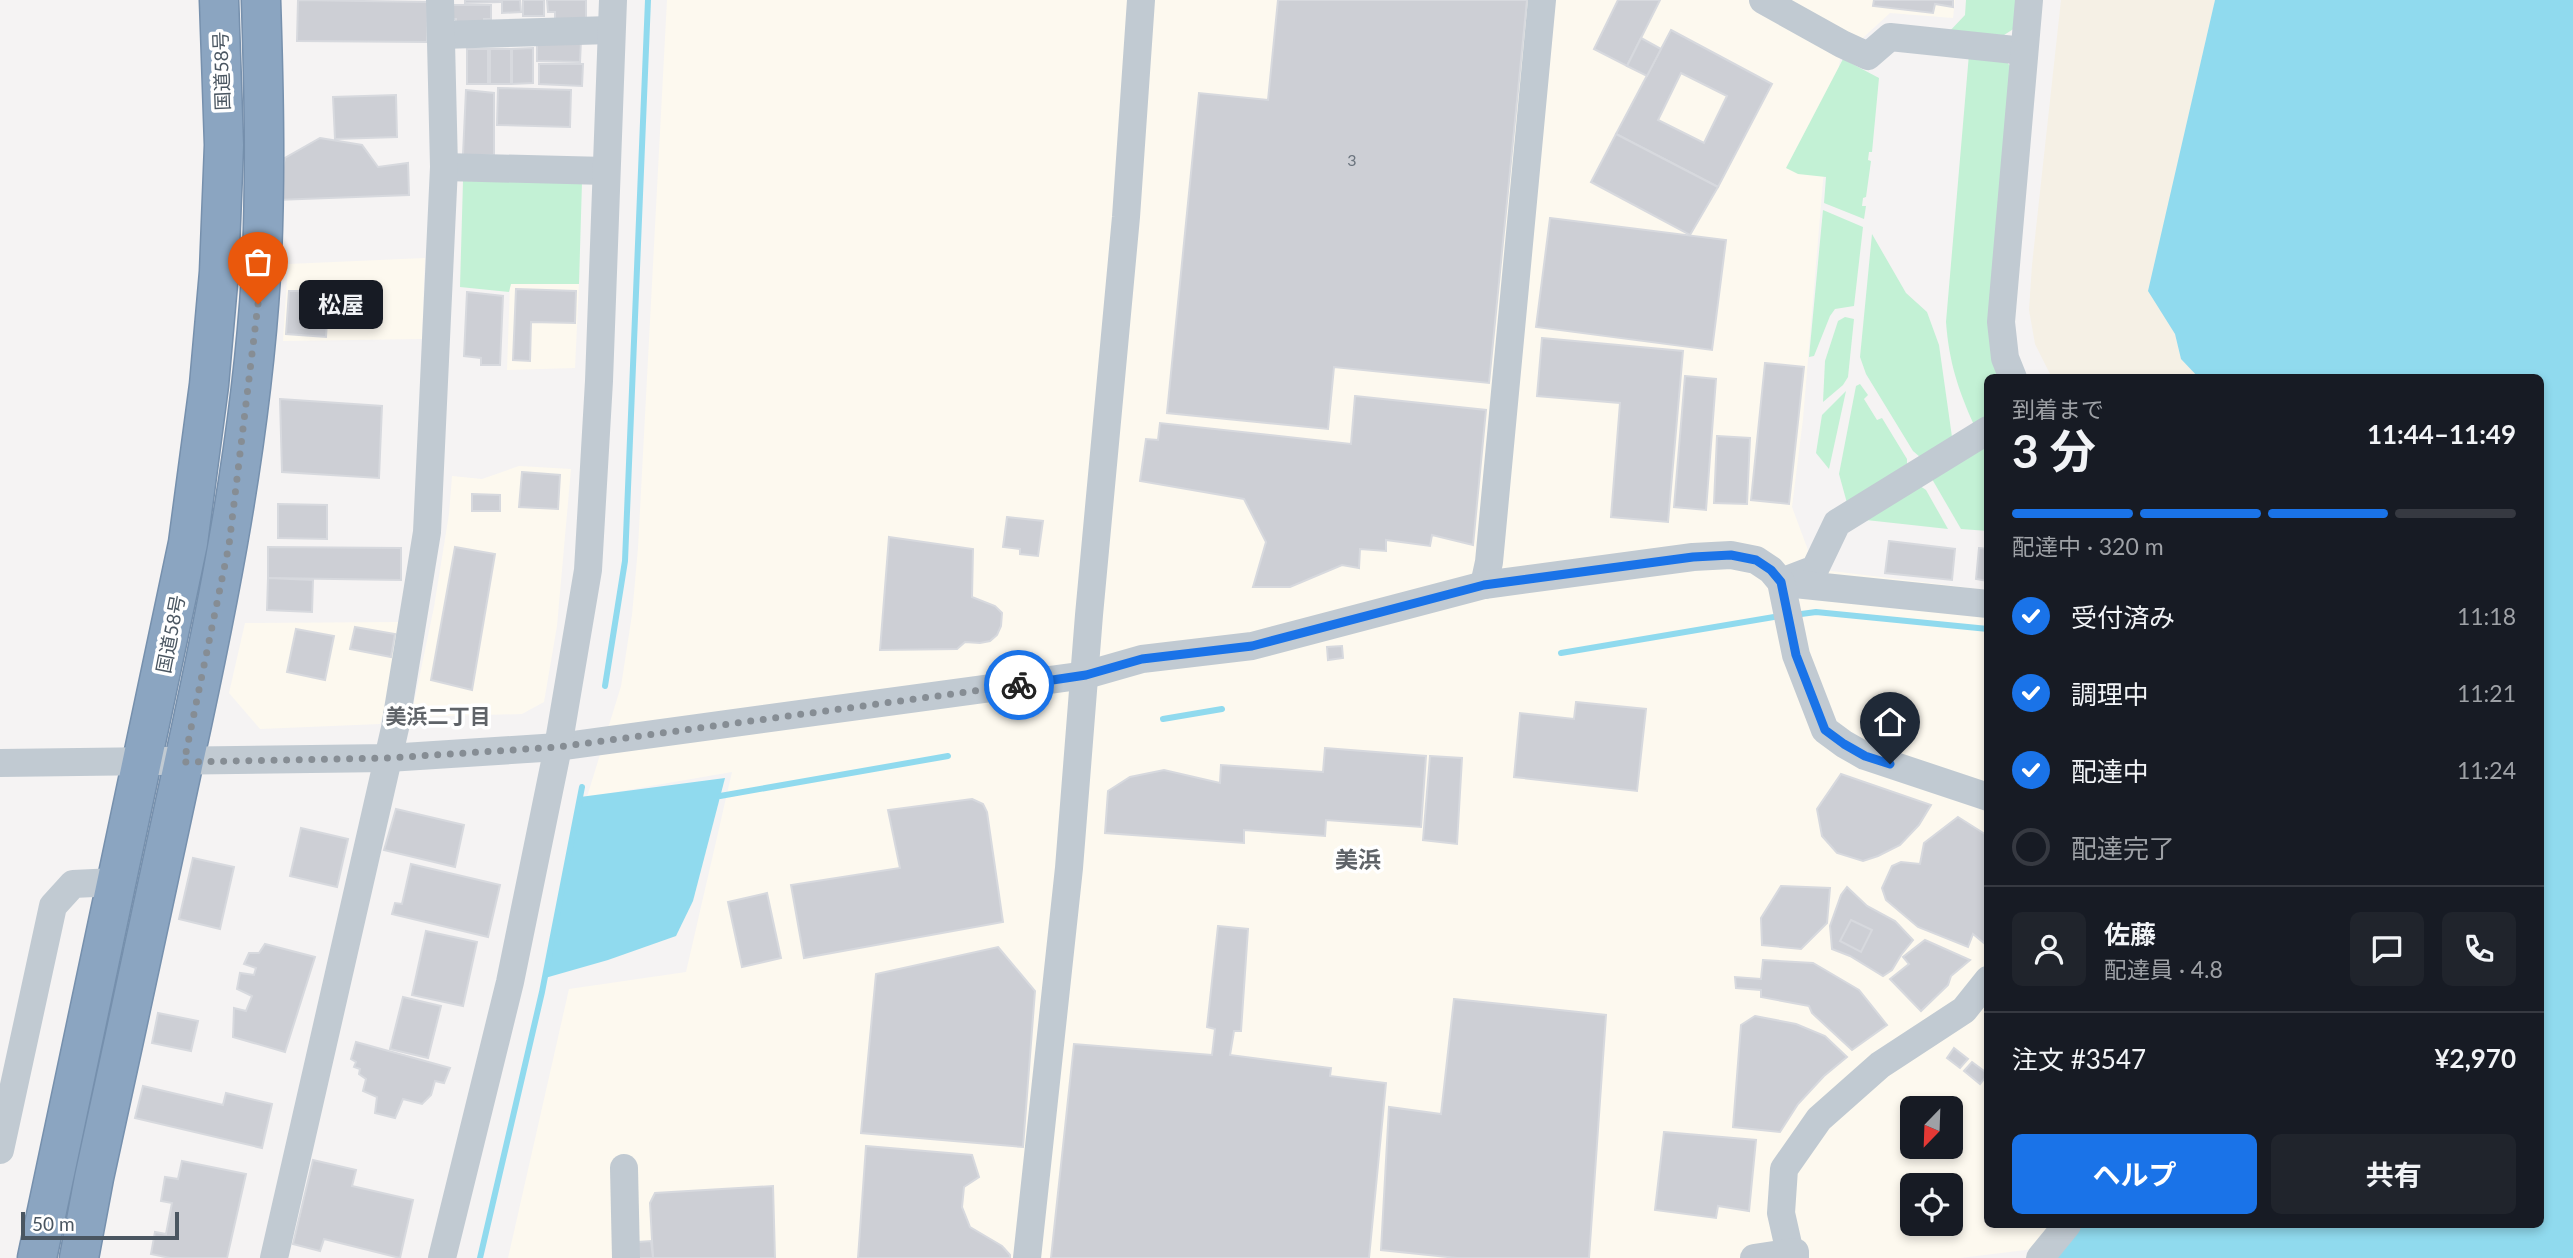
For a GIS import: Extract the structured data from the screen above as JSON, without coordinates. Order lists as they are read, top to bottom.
{
  "streets": {
    "highway": ["国道58号"]
  },
  "districts": ["美浜二丁目", "美浜"],
  "places": ["松屋"],
  "house_numbers": ["3"],
  "scale_bar": "50 m",
  "north": "bottom left",
  "page": {
    "bubble": "松屋",
    "heading": ["3 分", "到着まで", "11:44–11:49"],
    "panel": [
      "佐藤",
      "配達員 · 4.8",
      "注文 #3547",
      "¥2,970"
    ],
    "bar": "配達中 · 320 m",
    "list": [
      ["受付済み", "11:18"],
      ["調理中", "11:21"],
      ["配達中", "11:24"],
      "配達完了"
    ],
    "buttons": ["ヘルプ", "共有"],
    "scale": "50 m"
  }
}
